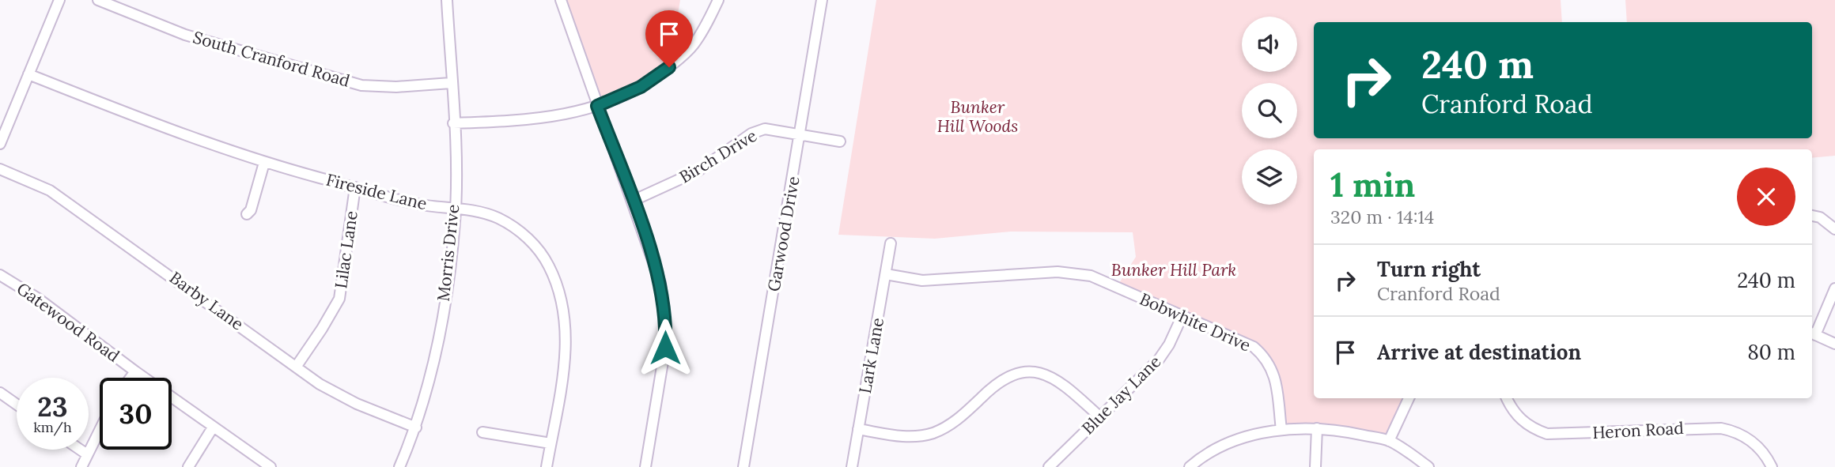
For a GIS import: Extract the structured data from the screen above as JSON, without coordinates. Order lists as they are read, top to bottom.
{
  "streets": {
    "street": [
      "South Cranford Road",
      "Birch Drive",
      "Fireside Lane",
      "Garwood Drive",
      "Lilac Lane",
      "Morris Drive",
      "Barby Lane",
      "Gatewood Road",
      "Bobwhite Drive",
      "Lark Lane",
      "Blue Jay Lane",
      "Heron Road"
    ]
  },
  "crossings": [
    ["South Cranford Road", "Morris Drive"],
    ["Birch Drive", "Garwood Drive"],
    ["Fireside Lane", "Lilac Lane"],
    ["Fireside Lane", "Morris Drive"],
    ["Lilac Lane", "Barby Lane"],
    ["Morris Drive", "Barby Lane"],
    ["Bobwhite Drive", "Lark Lane"],
    ["Bobwhite Drive", "Blue Jay Lane"]
  ],
  "parks": ["Bunker Hill Woods", "Bunker Hill Park"],
  "page": {
    "turn": ["240 m", "Cranford Road"],
    "heading": ["1 min", "320 m · 14:14"],
    "list": [
      {
        "name": "Turn right",
        "note": "Cranford Road",
        "value": "240 m"
      },
      {
        "name": "Arrive at destination",
        "value": "80 m"
      }
    ],
    "speed": "23 km/h",
    "limit": "30"
  }
}
